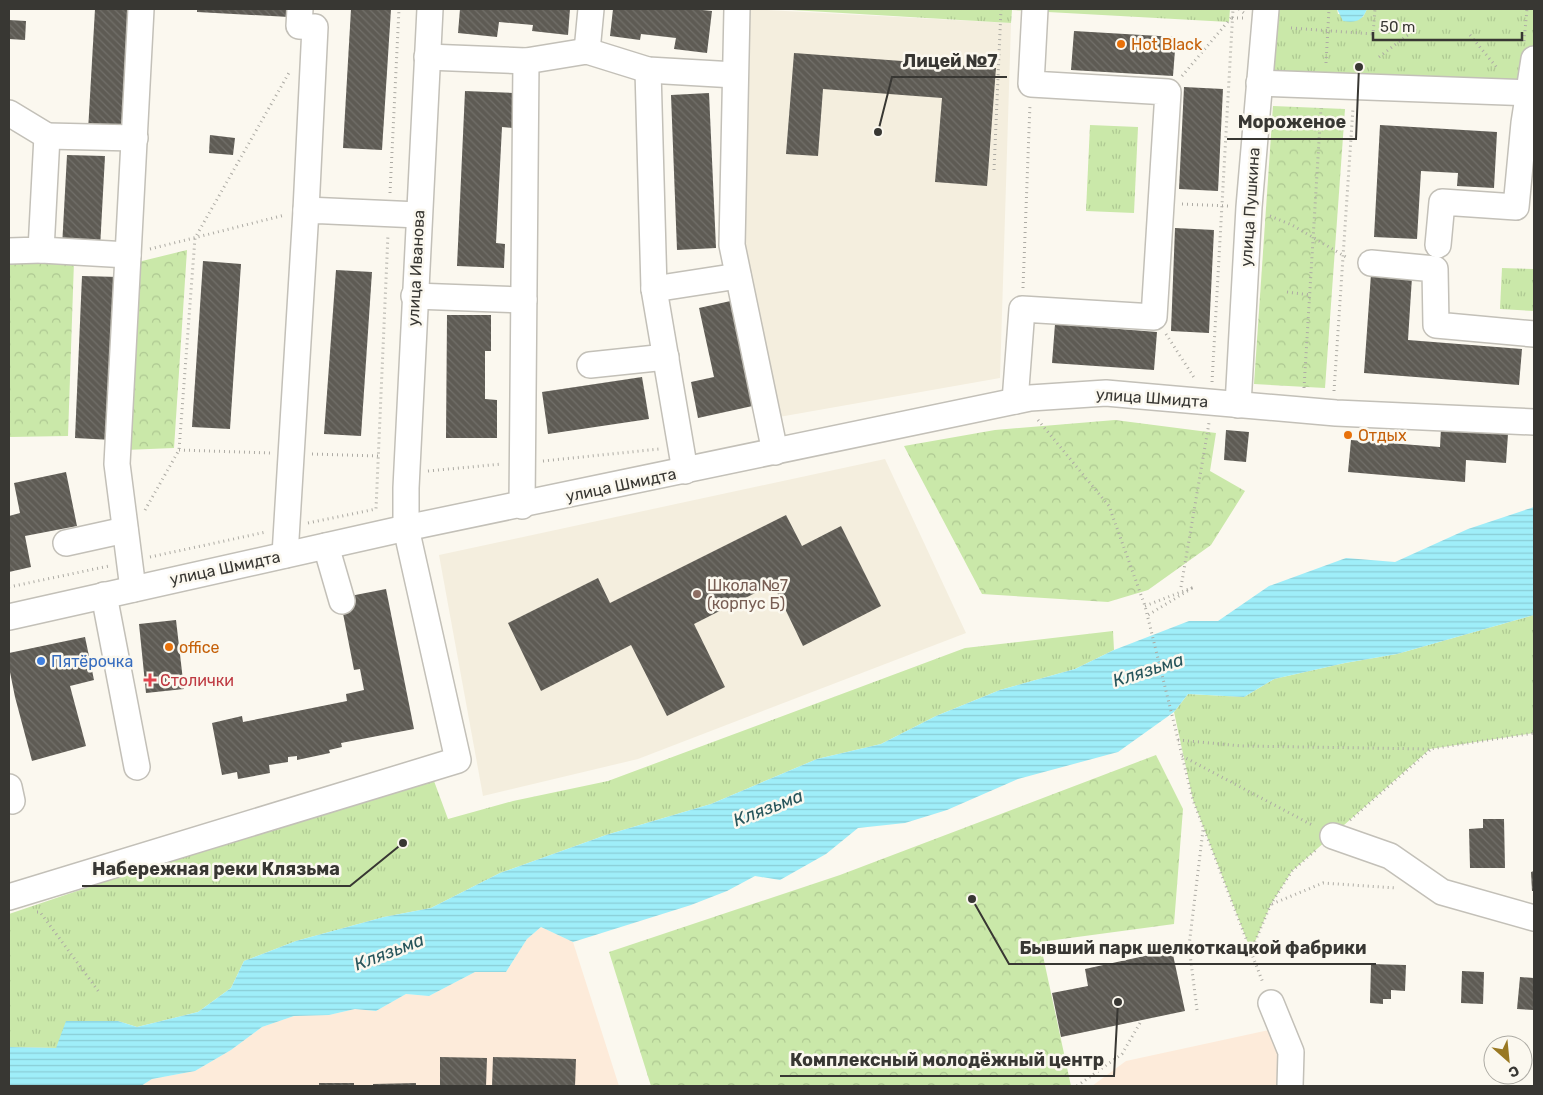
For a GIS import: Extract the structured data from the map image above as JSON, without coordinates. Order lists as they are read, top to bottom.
{
  "streets": {
    "street": ["улица Пушкина", "улица Иванова", "улица Шмидта"]
  },
  "crossings": [
    ["улица Пушкина", "улица Шмидта"],
    ["улица Иванова", "улица Шмидта"]
  ],
  "water": ["Клязьма"],
  "places": {
    "other": [
      "Hot Black",
      "Мороженое",
      "Лицей №7",
      "Отдых",
      "Школа №7 (корпус Б)",
      "office",
      "Пятёрочка",
      "Набережная реки Клязьма",
      "Бывший парк шелкоткацкой фабрики",
      "Комплексный молодёжный центр"
    ],
    "health": ["Столички"]
  },
  "scale_bar": "50 m",
  "north": "bottom right"
}
